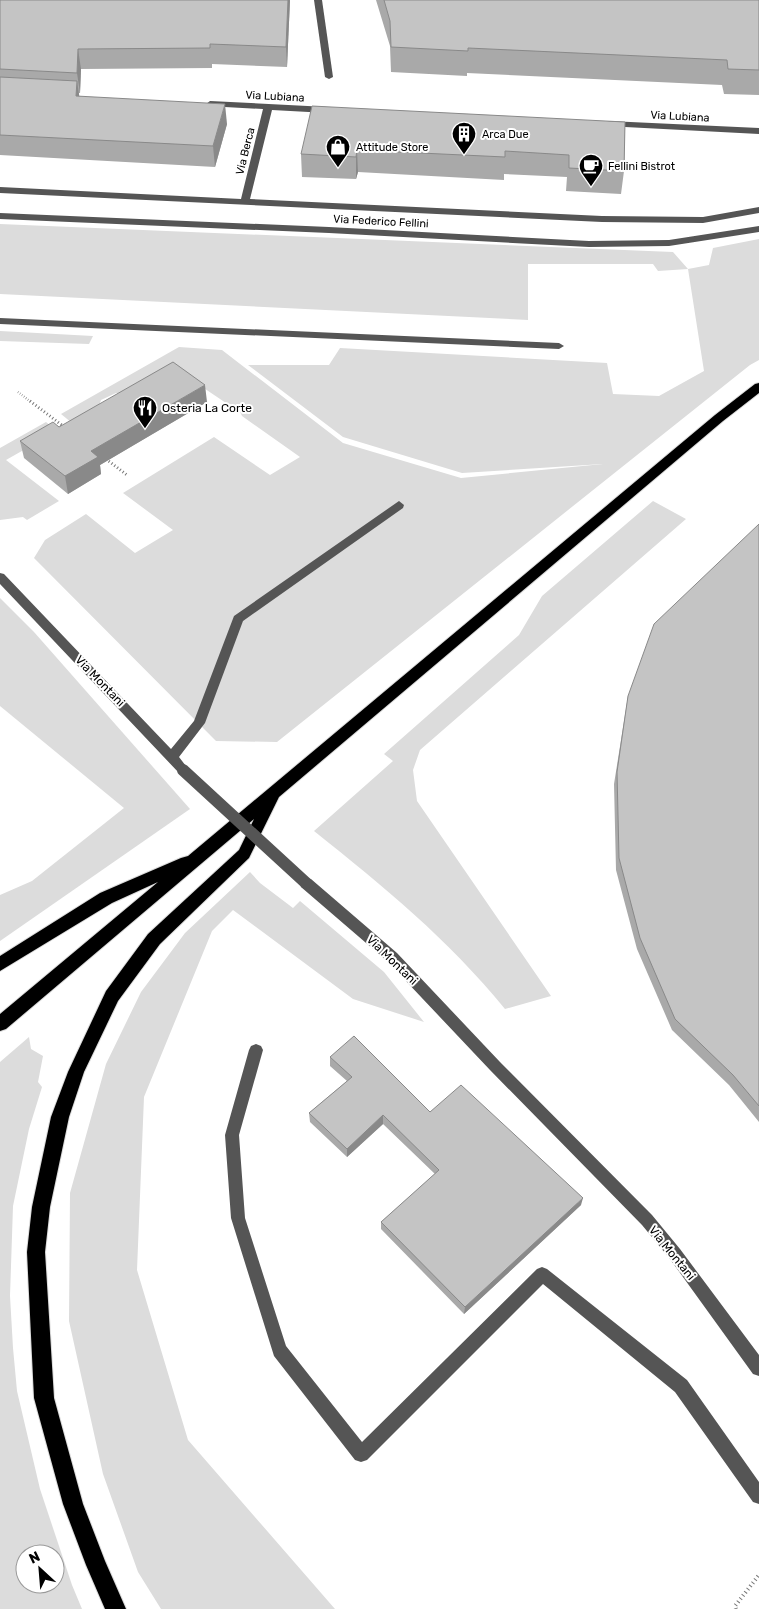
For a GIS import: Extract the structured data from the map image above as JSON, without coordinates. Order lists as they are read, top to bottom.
{
  "streets": {
    "street": [
      "Via Lubiana",
      "Via Berca",
      "Via Federico Fellini",
      "Via Montani"
    ]
  },
  "crossings": [
    ["Via Lubiana", "Via Berca"],
    ["Via Berca", "Via Federico Fellini"]
  ],
  "places": {
    "building": ["Arca Due"],
    "shop": ["Attitude Store"],
    "cafe": ["Fellini Bistrot"],
    "restaurant": ["Osteria La Corte"]
  },
  "north": "top left"
}
